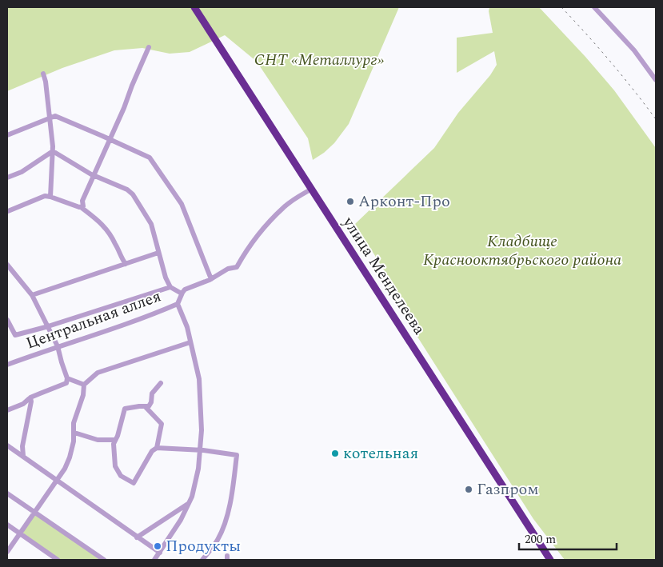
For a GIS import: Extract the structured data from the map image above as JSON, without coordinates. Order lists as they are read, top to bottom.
{
  "streets": {
    "highway": ["улица Менделеева"],
    "street": ["Центральная аллея"]
  },
  "crossings": [
    ["улица Менделеева", "Центральная аллея"]
  ],
  "parks": ["СНТ «Металлург»", "Кладбище Краснооктябрьского района"],
  "places": [
    "Арконт-Про",
    "котельная",
    "Газпром",
    "Продукты"
  ],
  "scale_bar": "200 m"
}
